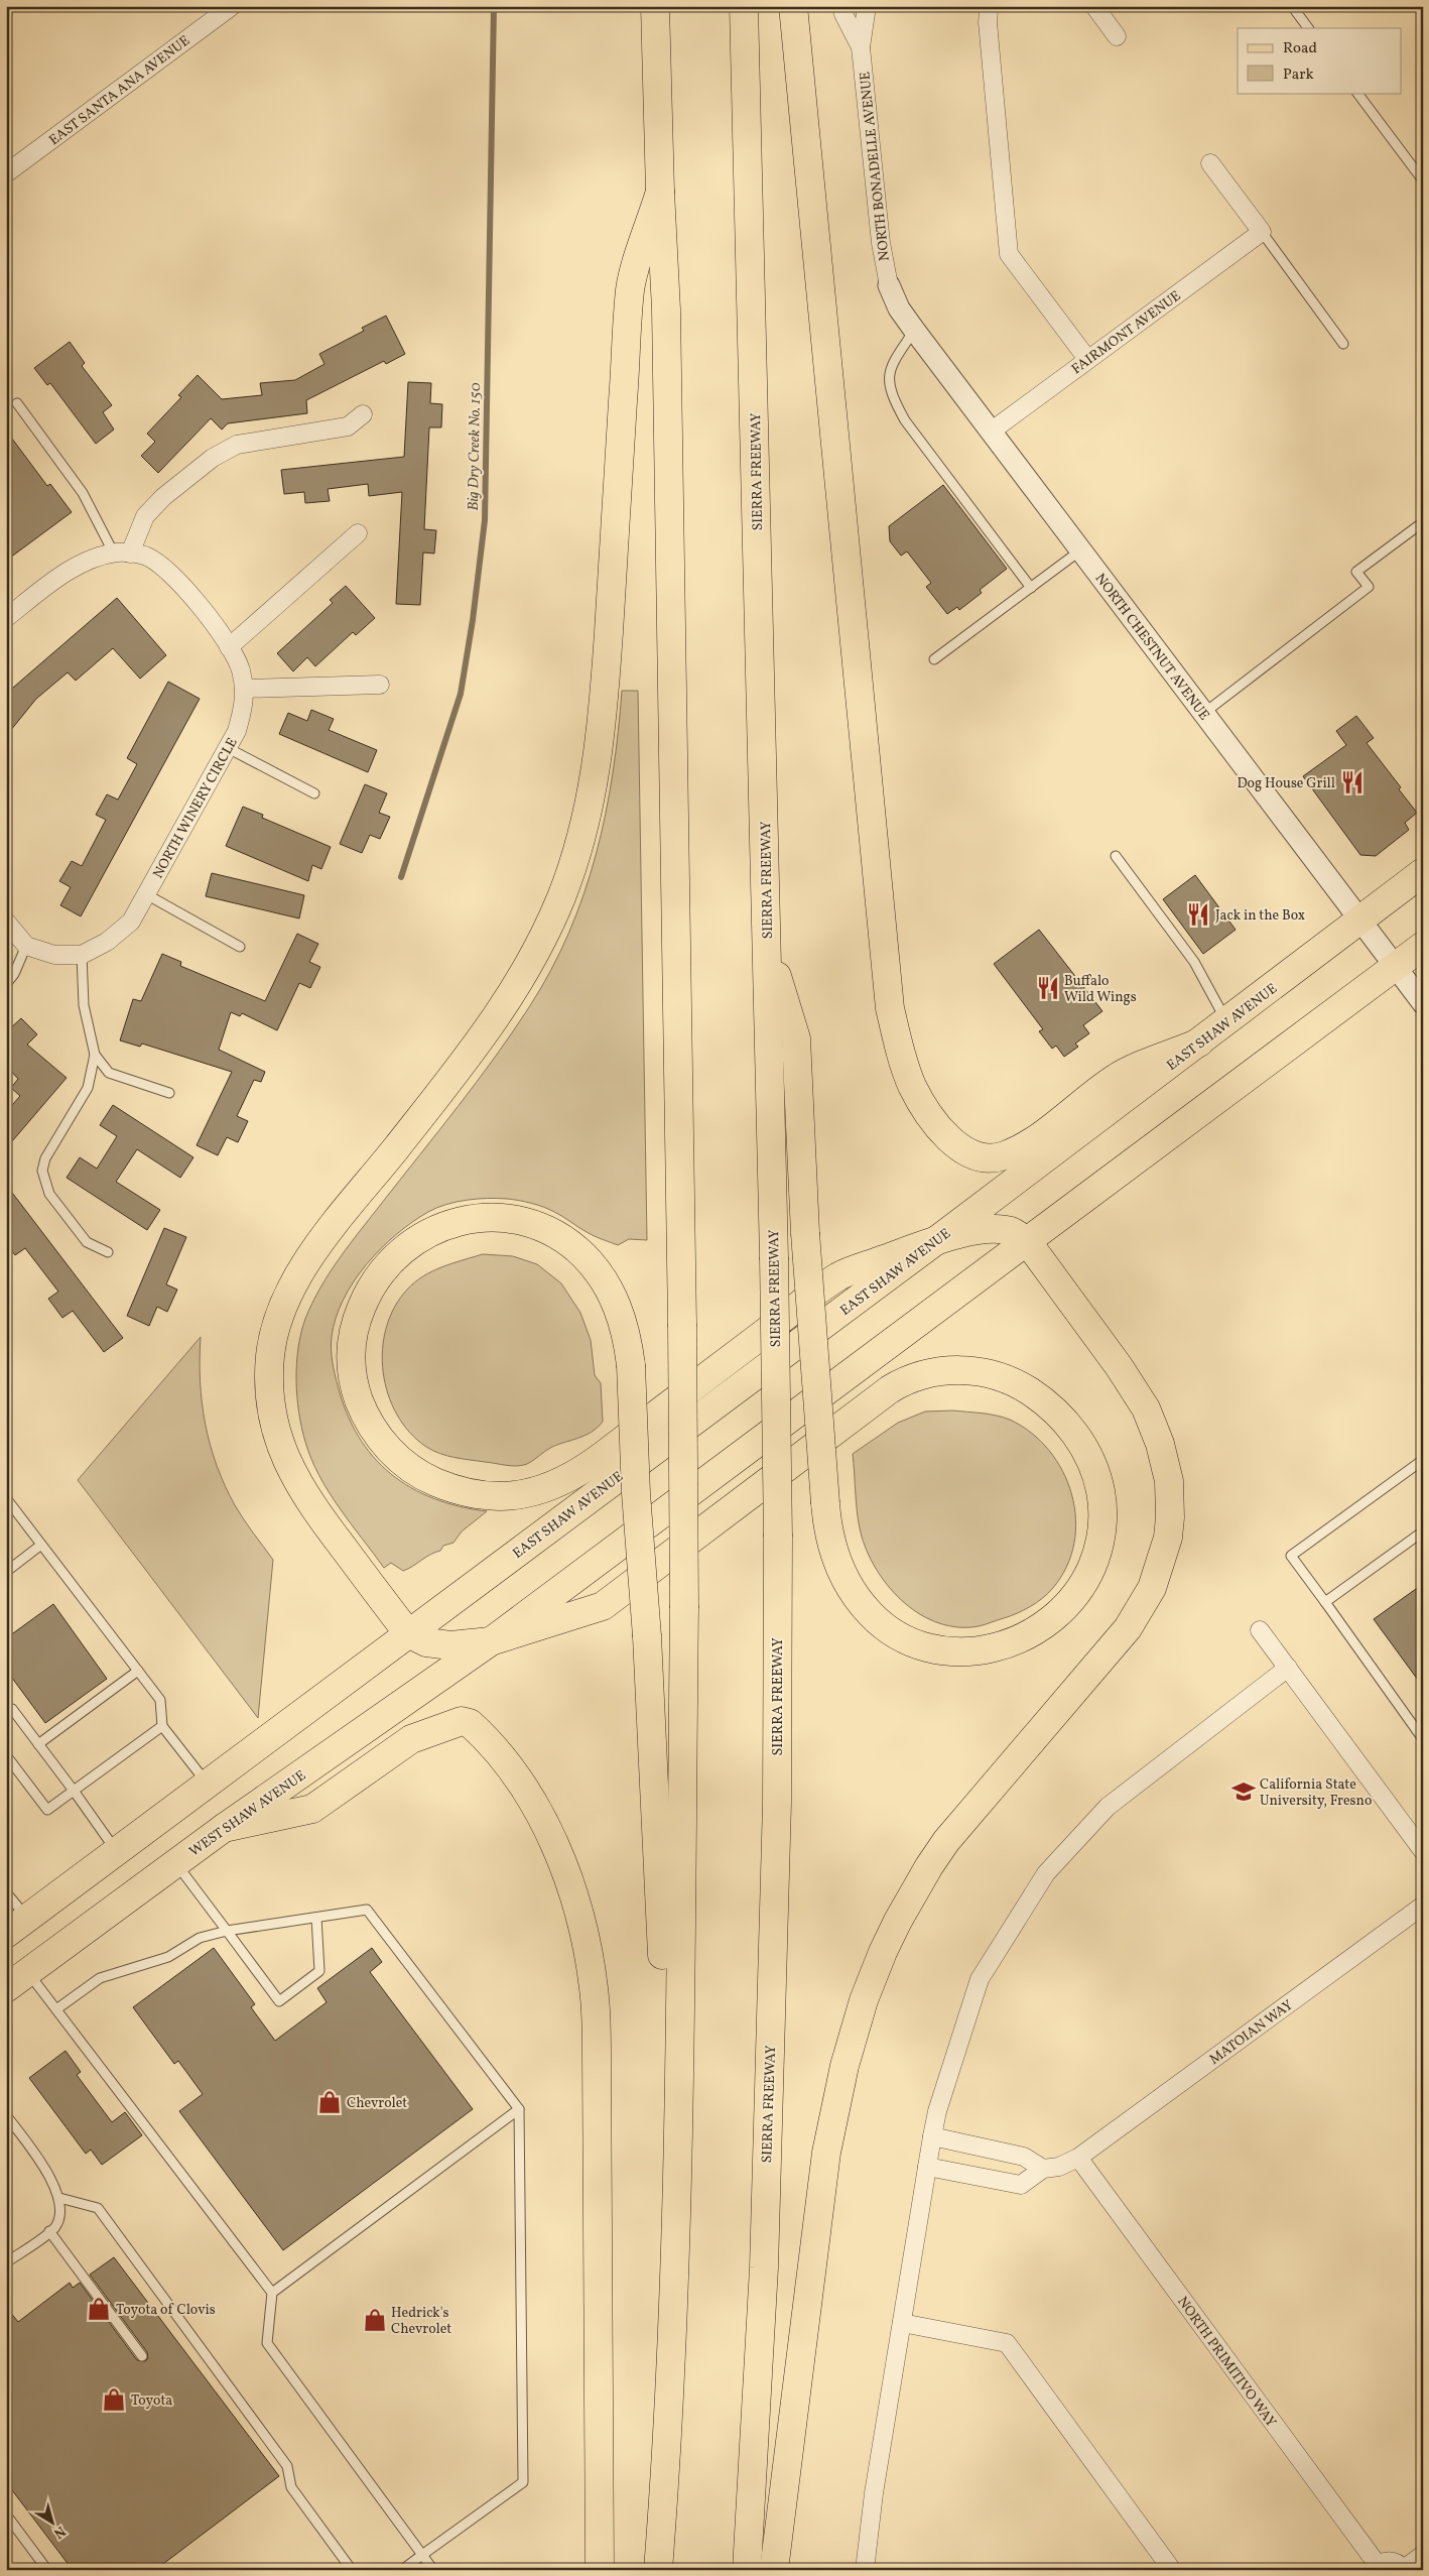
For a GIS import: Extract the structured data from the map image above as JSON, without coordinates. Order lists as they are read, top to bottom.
{
  "streets": {
    "main road": ["SIERRA FREEWAY", "EAST SHAW AVENUE", "WEST SHAW AVENUE"],
    "street": [
      "EAST SANTA ANA AVENUE",
      "NORTH BONADELLE AVENUE",
      "FAIRMONT AVENUE",
      "NORTH CHESTNUT AVENUE",
      "NORTH WINERY CIRCLE",
      "MATOIAN WAY",
      "NORTH PRIMITIVO WAY"
    ]
  },
  "crossings": [
    ["NORTH BONADELLE AVENUE", "NORTH CHESTNUT AVENUE"],
    ["FAIRMONT AVENUE", "NORTH CHESTNUT AVENUE"],
    ["NORTH CHESTNUT AVENUE", "EAST SHAW AVENUE"],
    ["MATOIAN WAY", "NORTH PRIMITIVO WAY"]
  ],
  "water": ["Big Dry Creek No. 150"],
  "places": {
    "restaurant": ["Dog House Grill", "Jack in the Box", "Buffalo Wild Wings"],
    "school or university": ["California State University, Fresno"],
    "shop": [
      "Chevrolet",
      "Toyota of Clovis",
      "Hedrick's Chevrolet",
      "Toyota"
    ]
  },
  "legend": ["Road", "Park"],
  "north": "bottom right"
}
